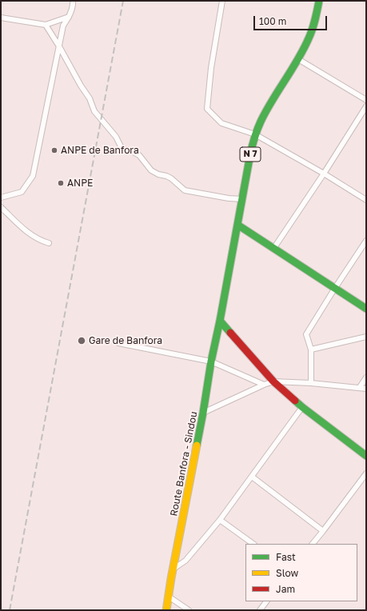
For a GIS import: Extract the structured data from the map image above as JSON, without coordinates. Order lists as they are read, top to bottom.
{
  "streets": {
    "main road": ["N 7", "Route Banfora - Sindou"]
  },
  "crossings": [
    ["N 7", "Route Banfora - Sindou"]
  ],
  "places": ["ANPE de Banfora", "ANPE", "Gare de Banfora"],
  "legend": ["Fast", "Slow", "Jam"],
  "scale_bar": "100 m"
}
